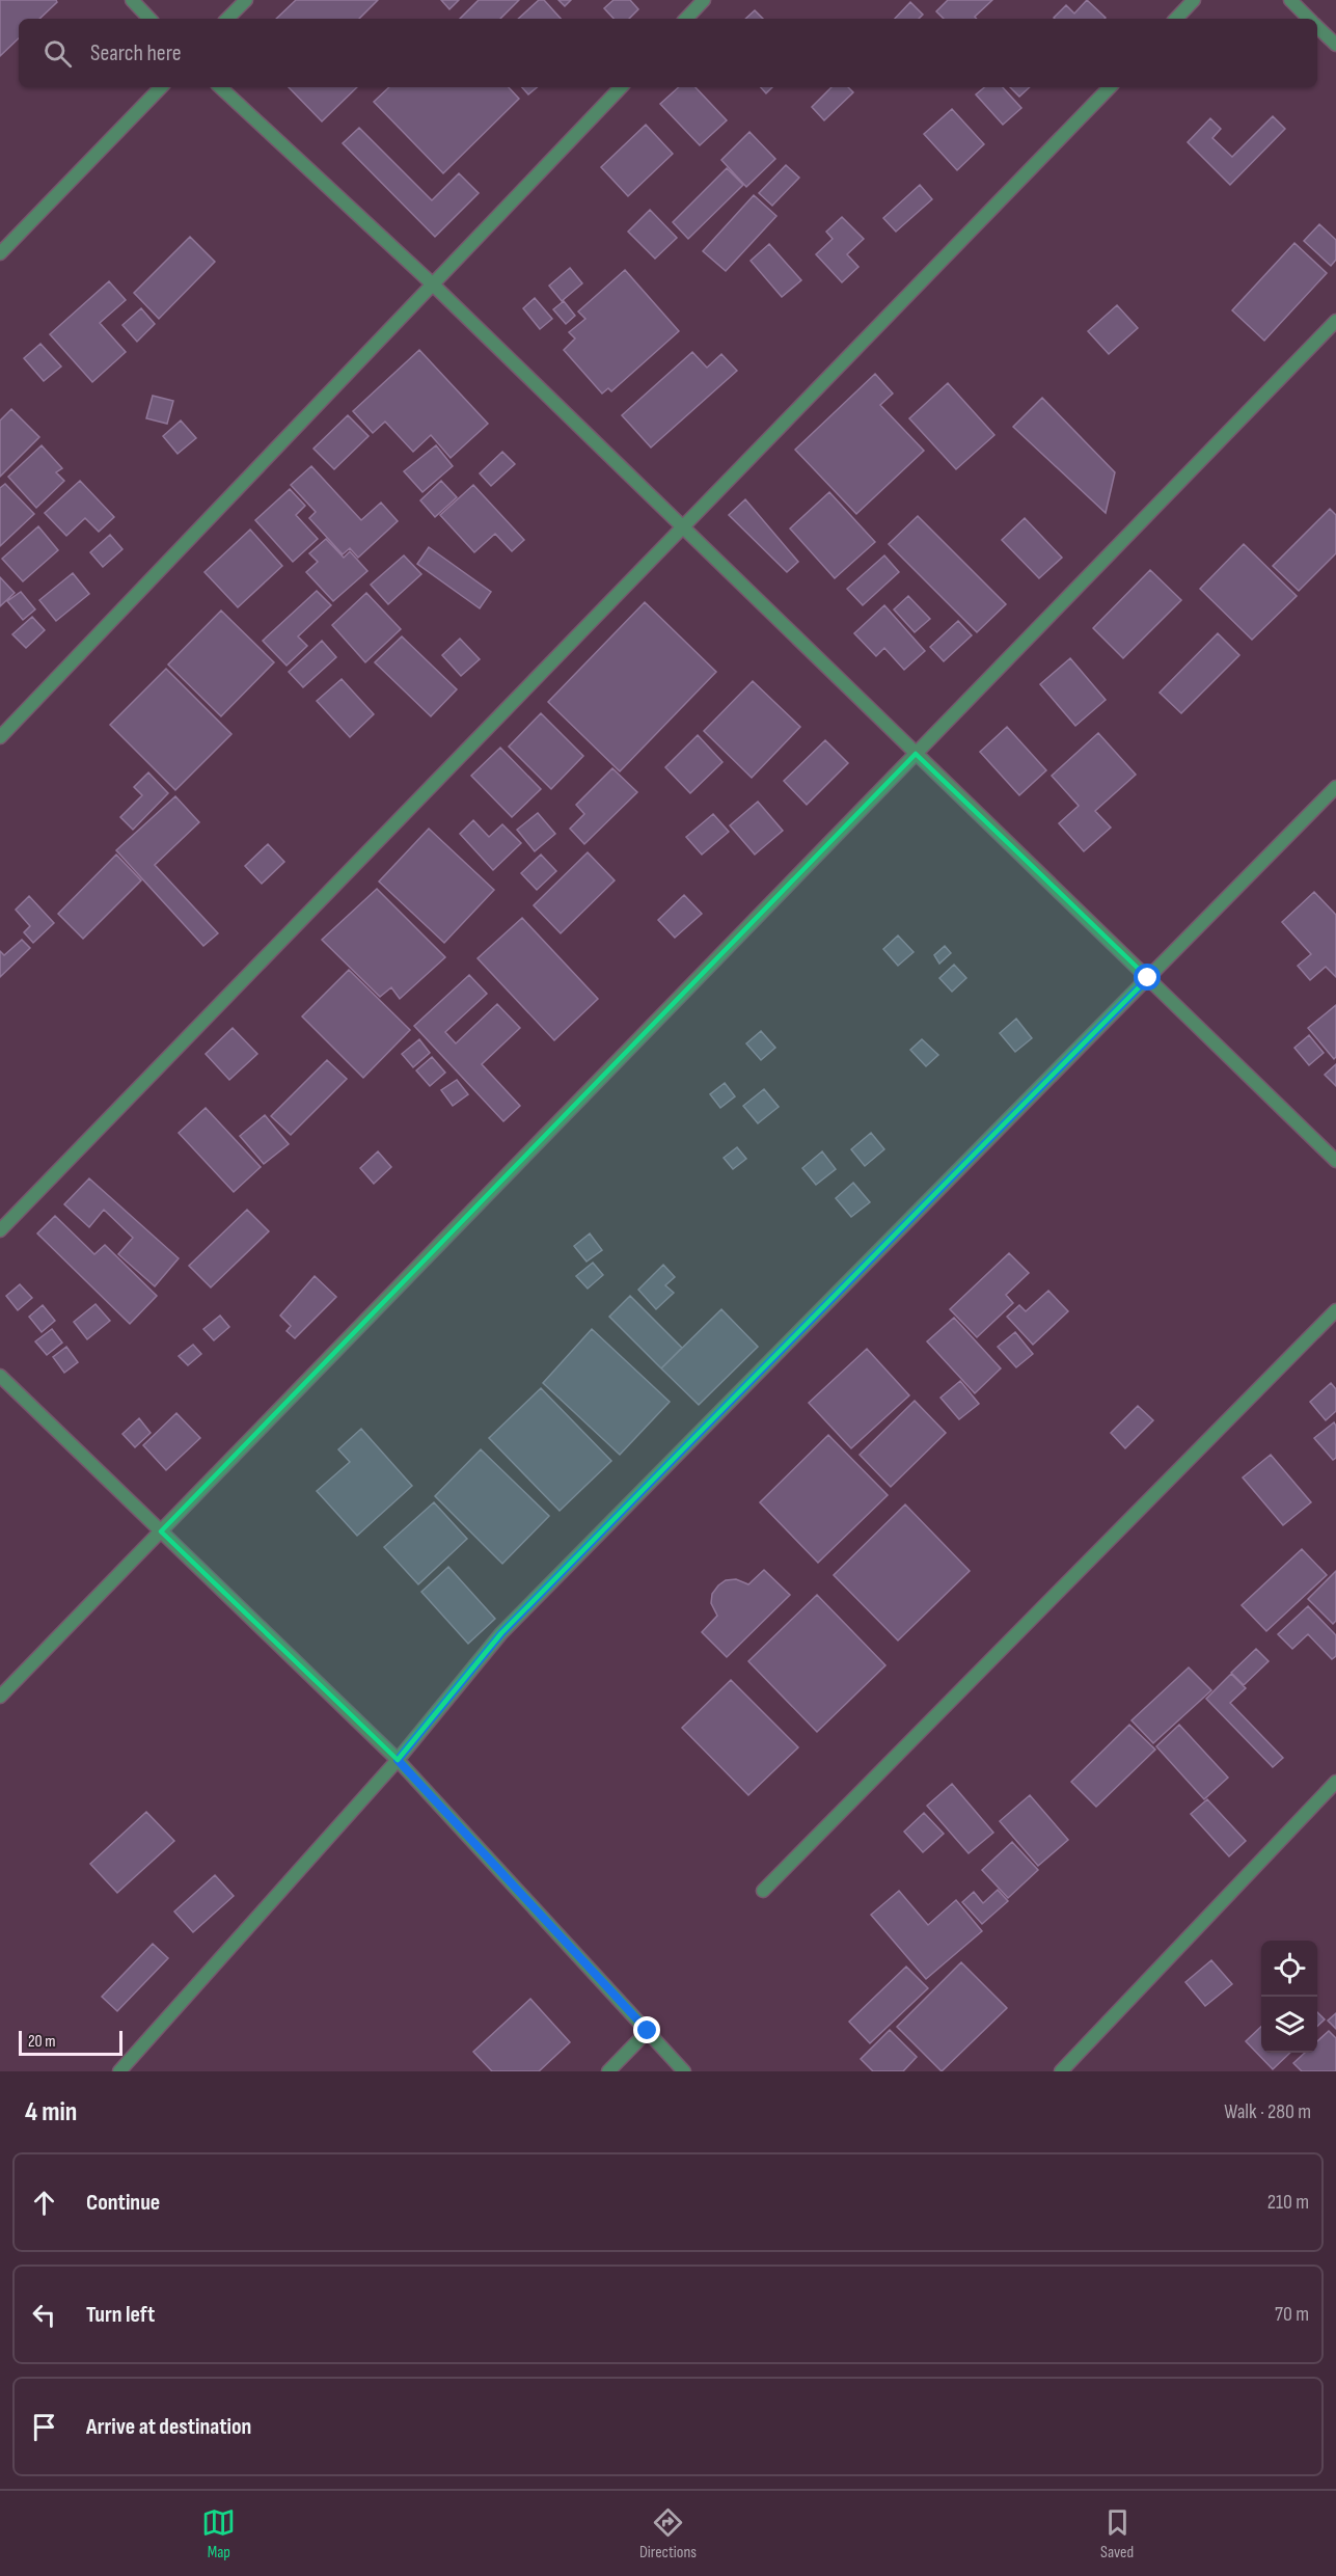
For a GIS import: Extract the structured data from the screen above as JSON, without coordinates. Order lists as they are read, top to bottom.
{
  "scale_bar": "20 m",
  "page": {
    "search": "Search here",
    "scale": "20 m",
    "heading": ["4 min", "Walk · 280 m"],
    "list": [
      ["Continue", "210 m"],
      ["Turn left", "70 m"],
      "Arrive at destination"
    ],
    "nav": ["Map", "Directions", "Saved"]
  }
}
